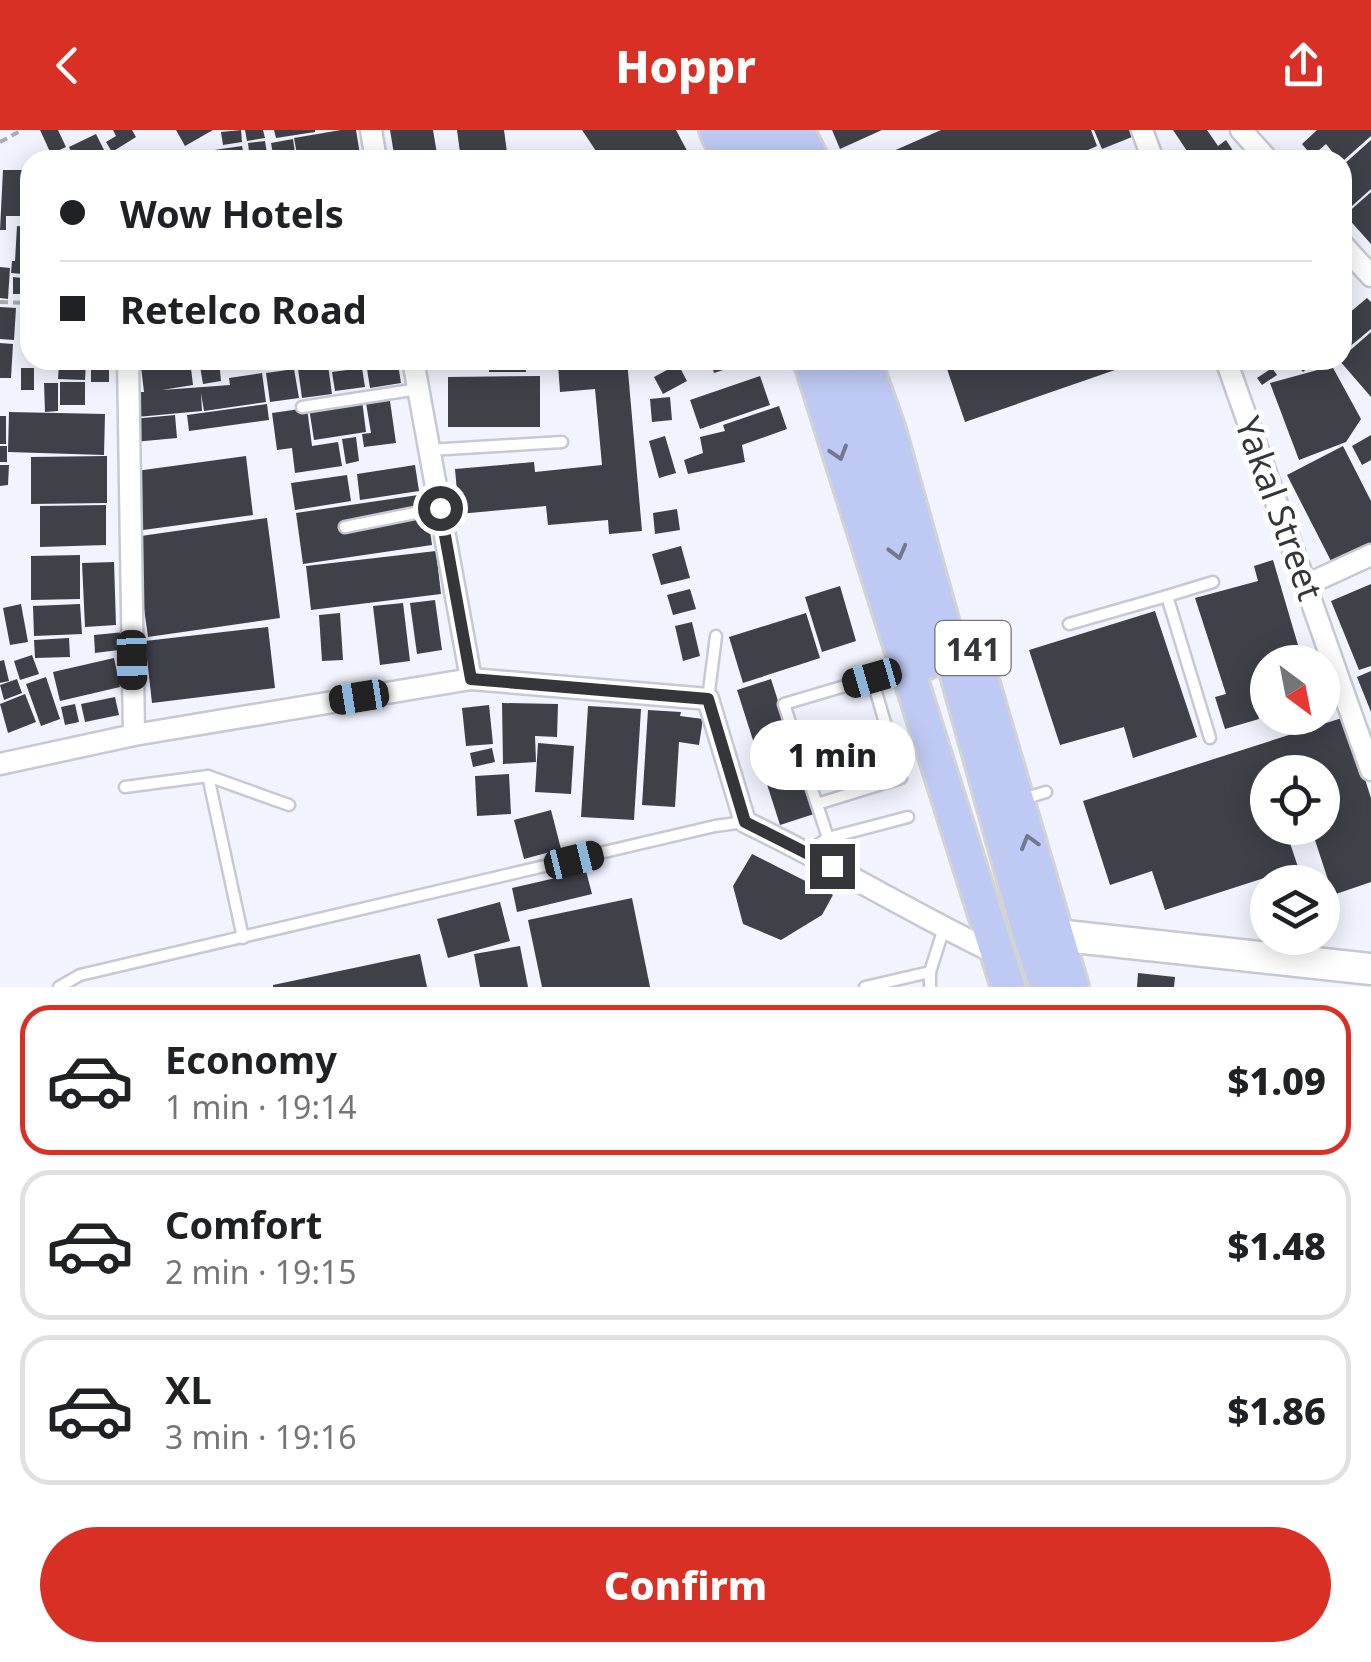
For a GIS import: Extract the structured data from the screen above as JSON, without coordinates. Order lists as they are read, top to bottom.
{
  "streets": {
    "main road": ["141"],
    "street": ["Yakal Street"]
  },
  "north": "bottom right",
  "page": {
    "header": "Hoppr",
    "banner": ["Wow Hotels", "Retelco Road"],
    "bubble": "1 min",
    "list": [
      {
        "name": "Economy",
        "note": "1 min · 19:14",
        "value": "$1.09"
      },
      {
        "name": "Comfort",
        "note": "2 min · 19:15",
        "value": "$1.48"
      },
      {
        "name": "XL",
        "note": "3 min · 19:16",
        "value": "$1.86"
      }
    ],
    "buttons": "Confirm"
  }
}
